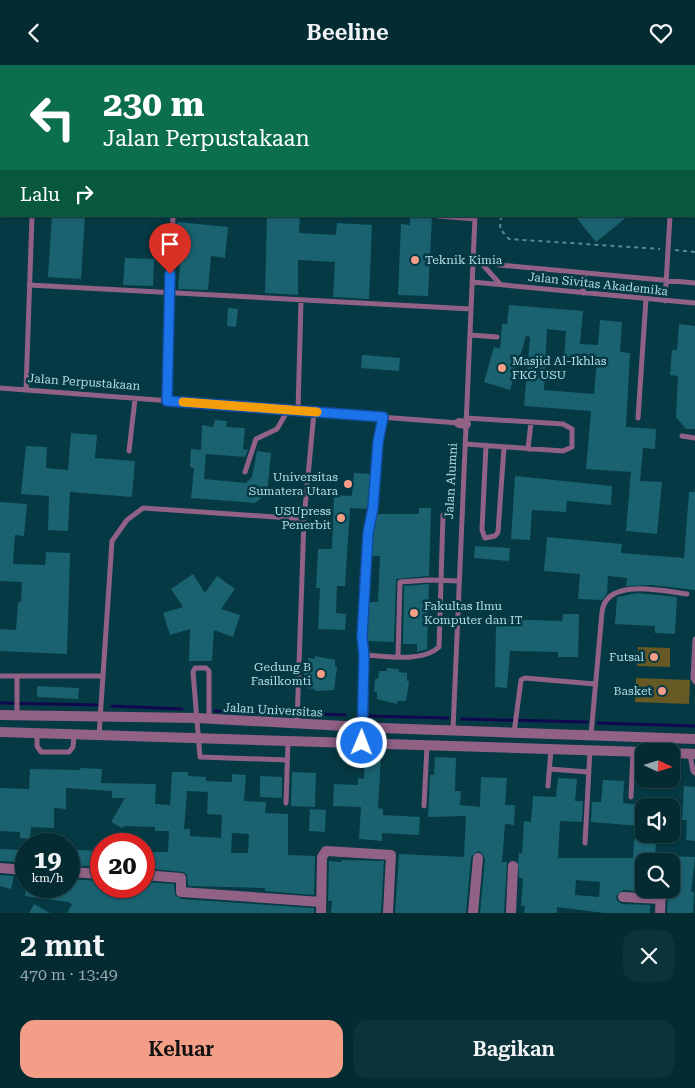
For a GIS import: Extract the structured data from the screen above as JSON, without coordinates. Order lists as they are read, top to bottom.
{
  "streets": {
    "street": ["Jalan Alumni", "Jalan Universitas"],
    "lane": ["Jalan Sivitas Akademika", "Jalan Perpustakaan"]
  },
  "crossings": [
    ["Jalan Sivitas Akademika", "Jalan Alumni"],
    ["Jalan Perpustakaan", "Jalan Alumni"],
    ["Jalan Alumni", "Jalan Universitas"]
  ],
  "places": [
    "Teknik Kimia",
    "Masjid Al-Ikhlas FKG USU",
    "Universitas Sumatera Utara",
    "USUpress Penerbit",
    "Fakultas Ilmu Komputer dan IT",
    "Futsal",
    "Gedung B Fasilkomti",
    "Basket"
  ],
  "north": "right",
  "page": {
    "header": "Beeline",
    "turn": ["230 m", "Jalan Perpustakaan"],
    "then": "Lalu",
    "speed": "19 km/h",
    "limit": "20",
    "heading": ["2 mnt", "470 m · 13:49"],
    "buttons": ["Keluar", "Bagikan"]
  }
}
